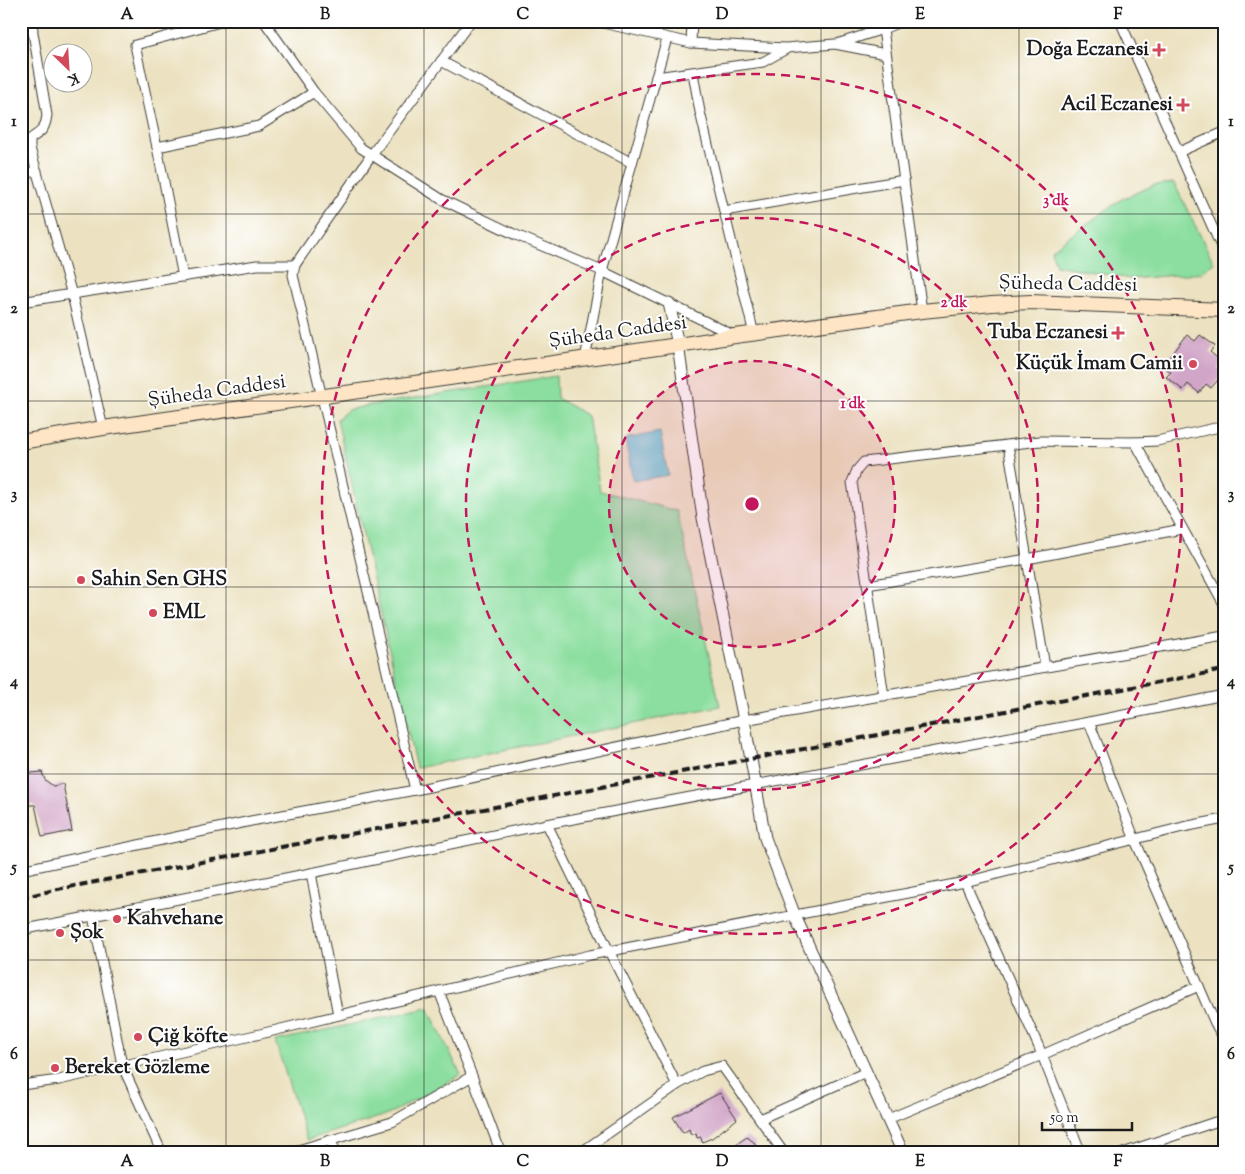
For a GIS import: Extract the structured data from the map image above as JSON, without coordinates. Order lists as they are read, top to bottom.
{
  "streets": {
    "main road": ["Şüheda Caddesi"]
  },
  "places": {
    "health": ["Doğa Eczanesi", "Acil Eczanesi", "Tuba Eczanesi"],
    "other": [
      "Küçük İmam Camii",
      "Sahin Sen GHS",
      "EML",
      "Kahvehane",
      "Şok",
      "Çiğ köfte",
      "Bereket Gözleme"
    ]
  },
  "scale_bar": "50 m",
  "north": "bottom right",
  "grid": {
    "columns": [
      "A",
      "B",
      "C",
      "D",
      "E",
      "F"
    ],
    "rows": [
      "1",
      "2",
      "3",
      "4",
      "5",
      "6"
    ]
  },
  "rings": ["3 dk", "2 dk", "1 dk"]
}
